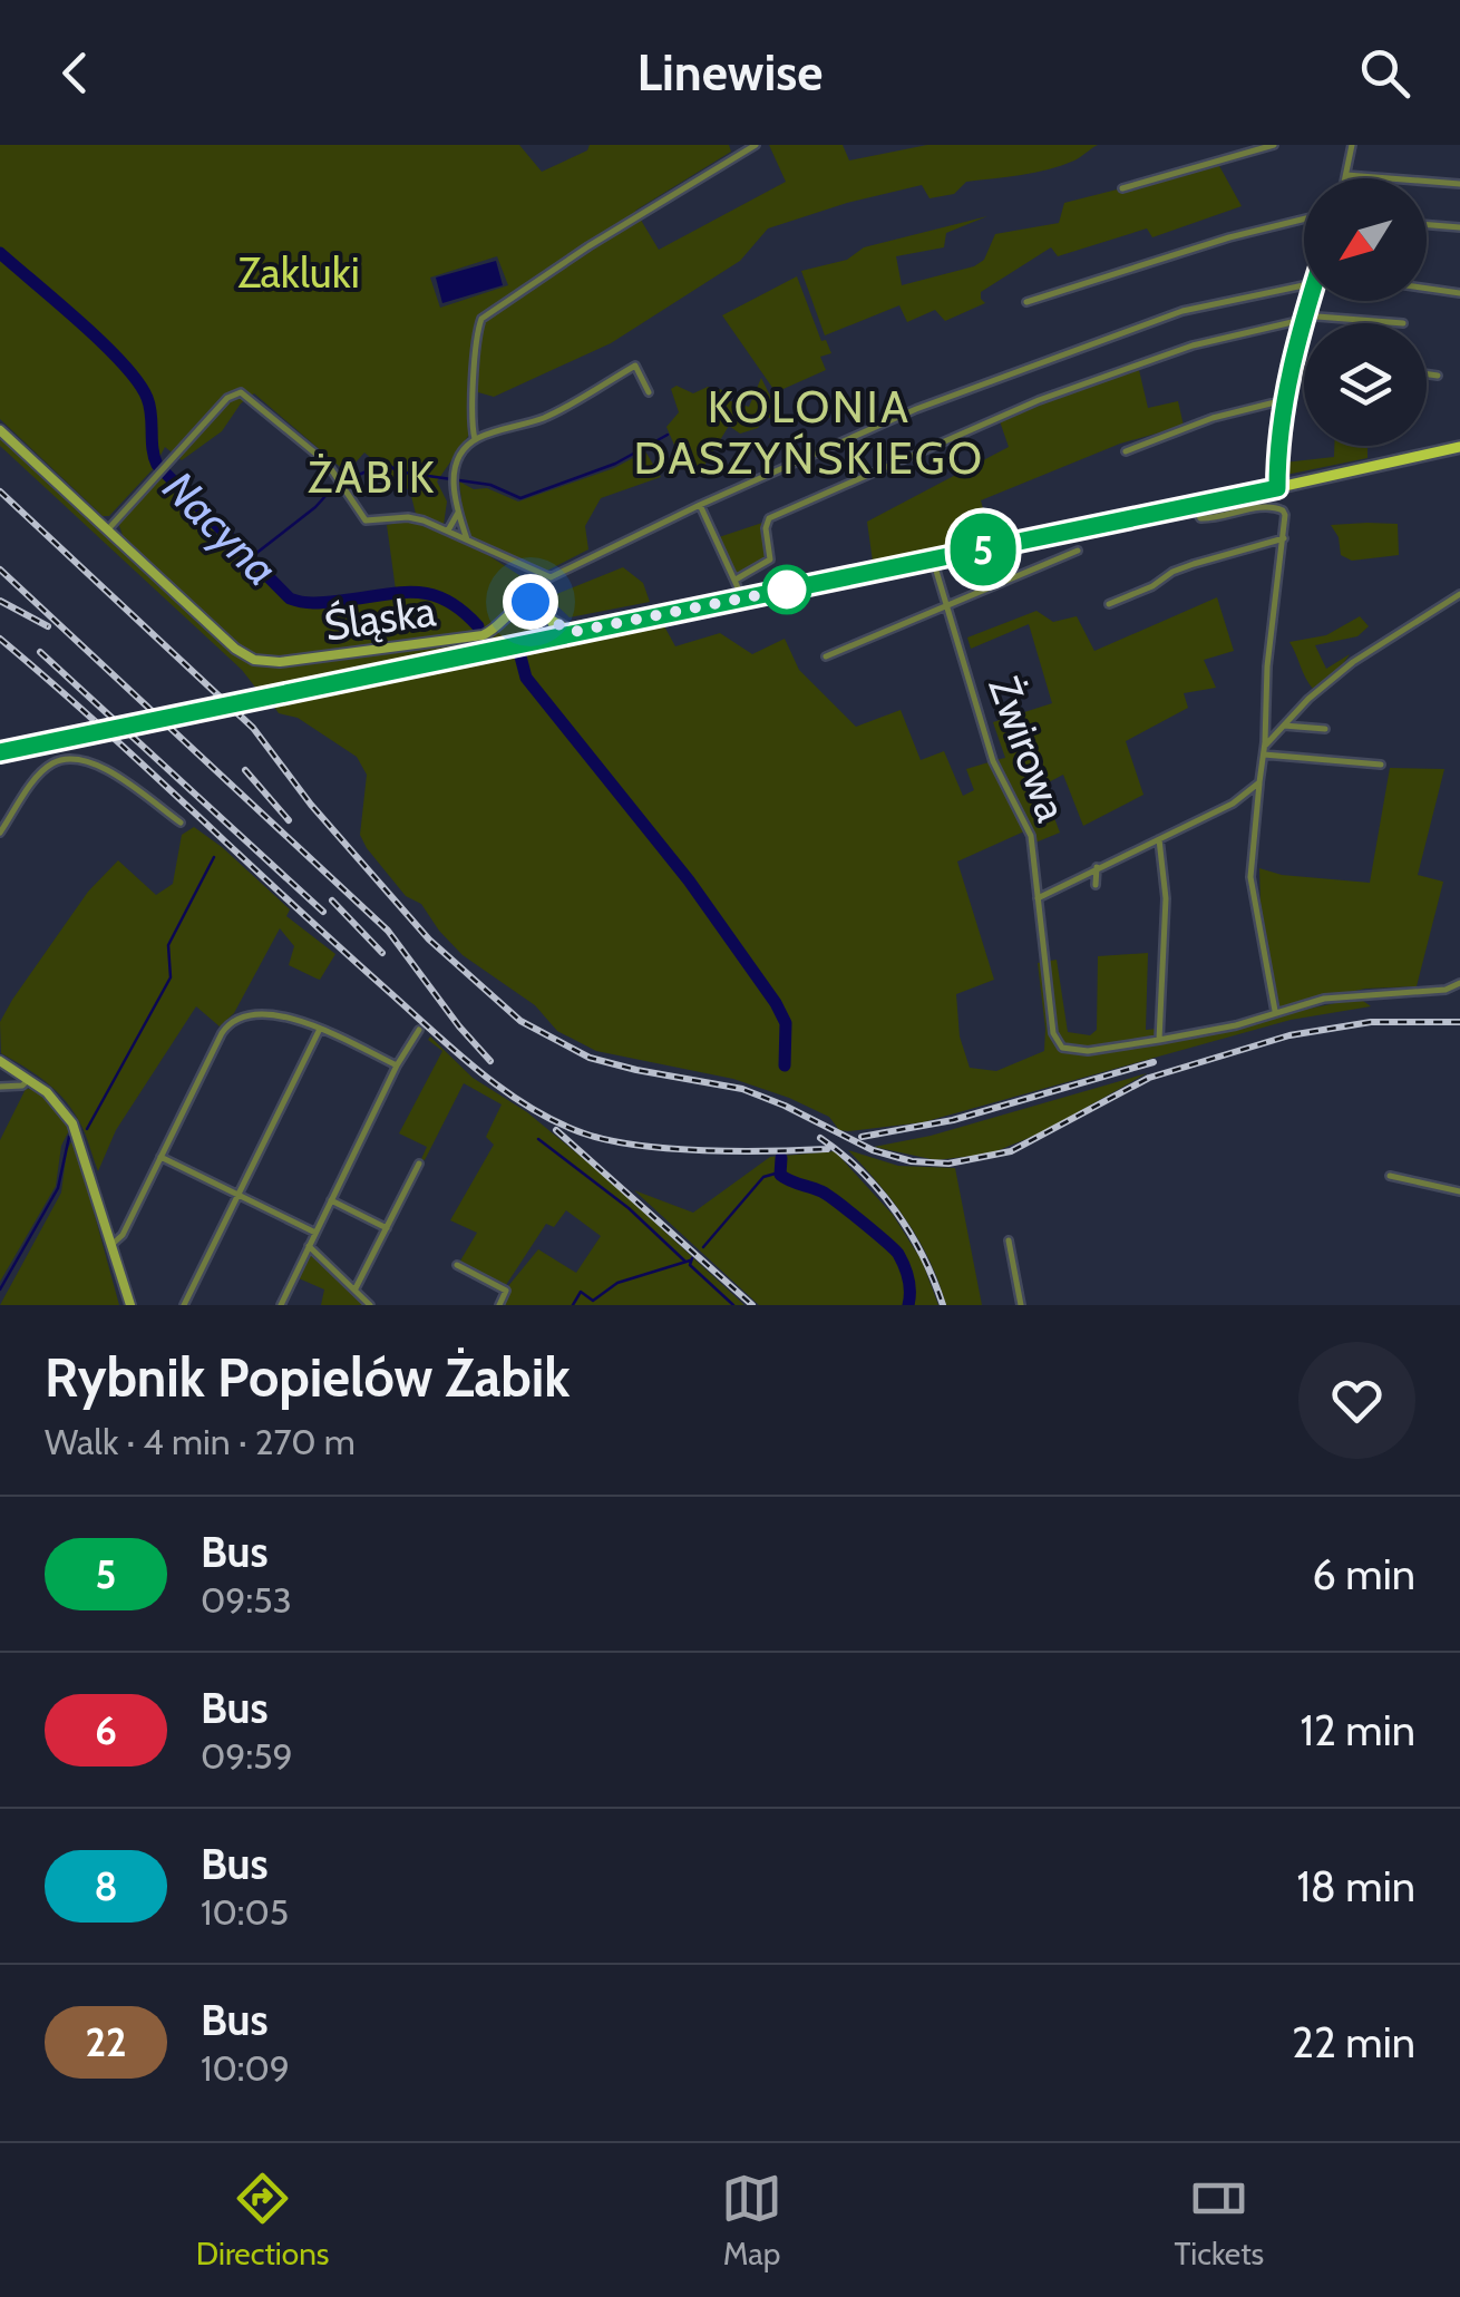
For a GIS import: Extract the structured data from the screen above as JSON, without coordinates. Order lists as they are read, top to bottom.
{
  "streets": {
    "street": ["Śląska", "Żwirowa"]
  },
  "districts": ["KOLONIA DASZYŃSKIEGO", "ŻABIK"],
  "water": ["Nacyna"],
  "parks": ["Zakluki"],
  "lines": ["bus line 5"],
  "north": "bottom left",
  "page": {
    "header": "Linewise",
    "on_map": "5",
    "heading": ["Rybnik Popielów Żabik", "Walk · 4 min · 270 m"],
    "list": [
      {
        "mark": "5",
        "name": "Bus",
        "note": "09:53",
        "value": "6 min"
      },
      {
        "mark": "6",
        "name": "Bus",
        "note": "09:59",
        "value": "12 min"
      },
      {
        "mark": "8",
        "name": "Bus",
        "note": "10:05",
        "value": "18 min"
      },
      {
        "mark": "22",
        "name": "Bus",
        "note": "10:09",
        "value": "22 min"
      }
    ],
    "tabs": ["Directions", "Map", "Tickets"]
  }
}
